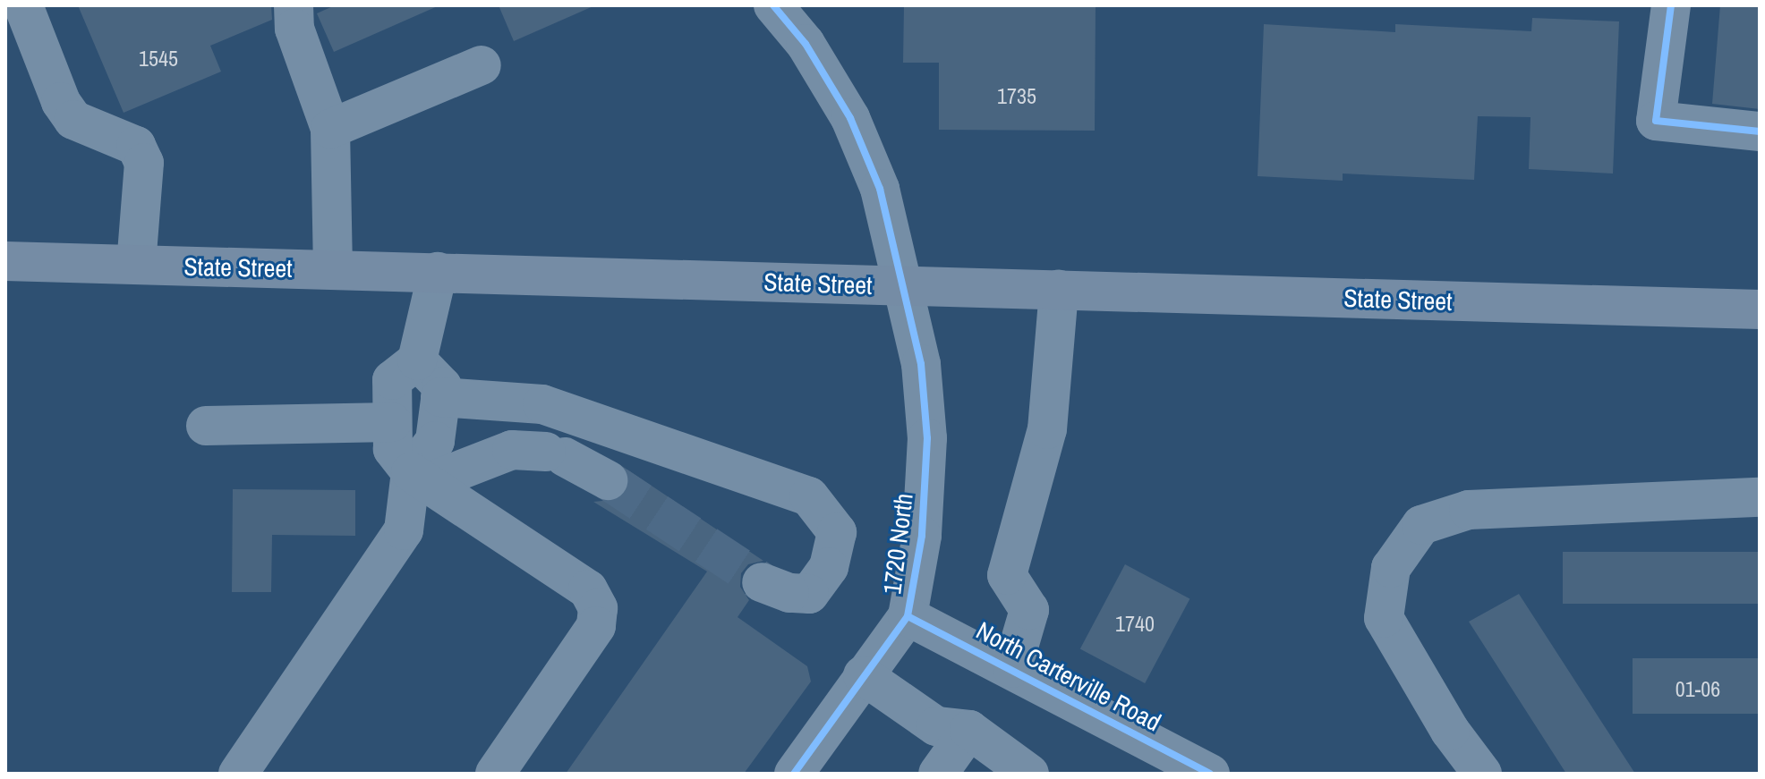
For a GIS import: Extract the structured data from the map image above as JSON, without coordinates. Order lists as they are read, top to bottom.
{
  "streets": {
    "main road": ["State Street"],
    "street": ["1720 North", "North Carterville Road"]
  },
  "crossings": [
    ["State Street", "1720 North"],
    ["1720 North", "North Carterville Road"]
  ],
  "house_numbers": [
    "1545",
    "1735",
    "1740",
    "01-06"
  ]
}
